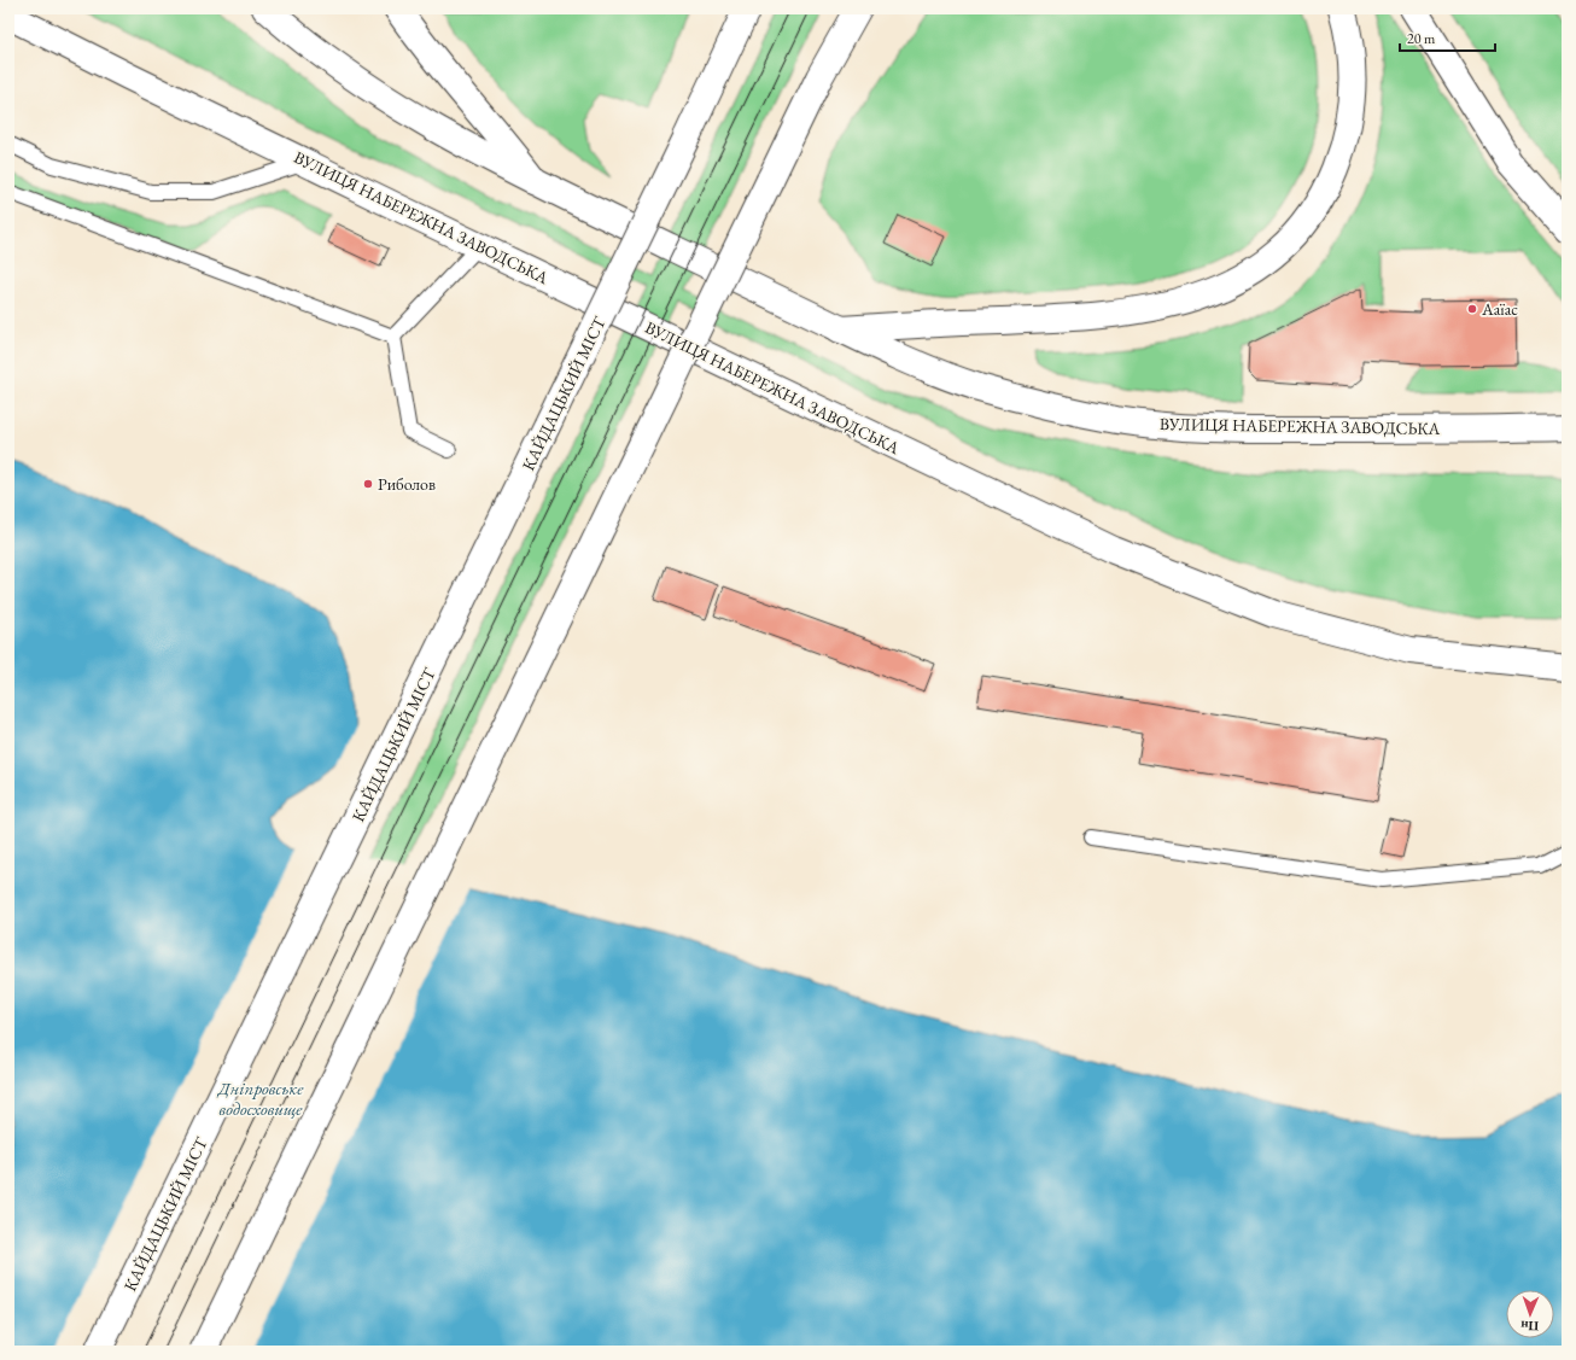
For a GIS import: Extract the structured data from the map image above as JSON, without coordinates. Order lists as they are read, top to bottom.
{
  "streets": {
    "main road": ["ВУЛИЦЯ НАБЕРЕЖНА ЗАВОДСЬКА", "КАЙДАЦЬКИЙ МІСТ"]
  },
  "water": ["Дніпровське водосховище"],
  "places": ["Ааїас", "Риболов"],
  "scale_bar": "20 m",
  "north": "bottom"
}
